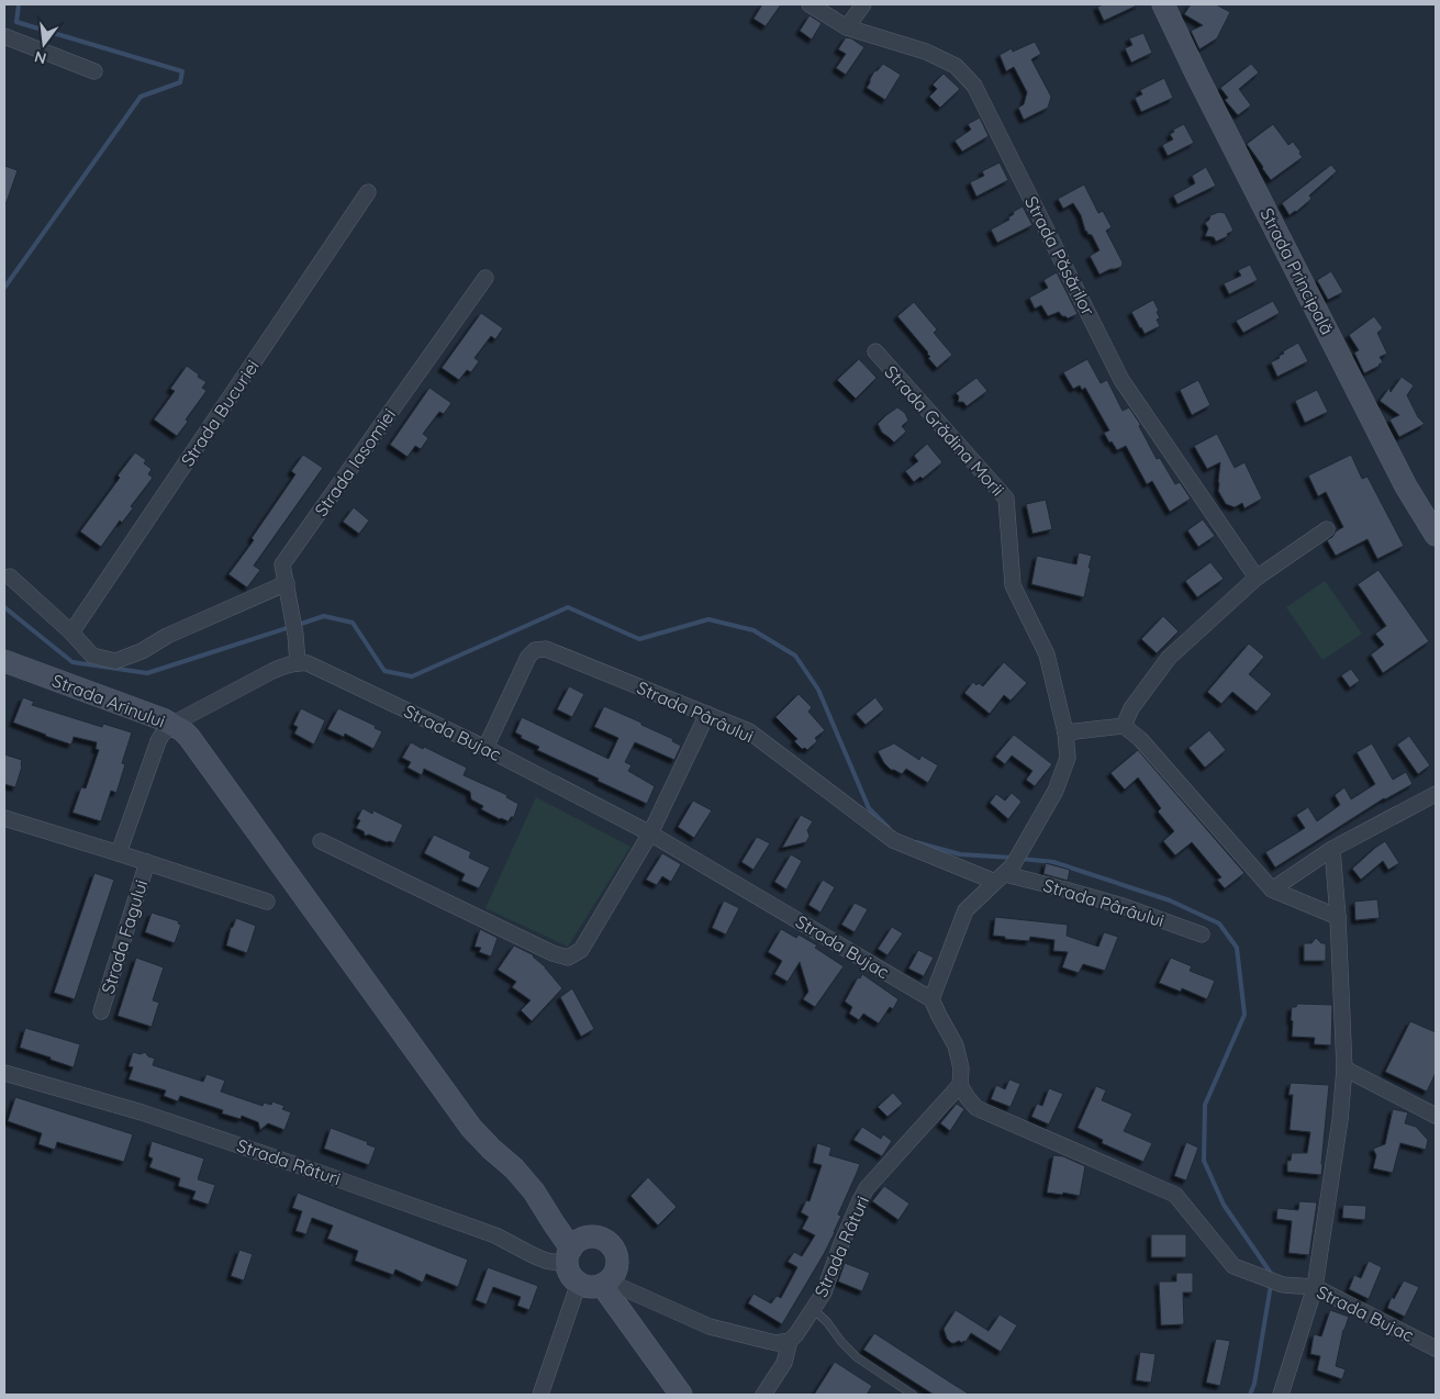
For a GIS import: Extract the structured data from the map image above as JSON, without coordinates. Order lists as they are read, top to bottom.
{
  "streets": {
    "street": [
      "Strada Păsărilor",
      "Strada Principală",
      "Strada Bucuriei",
      "Strada Grădina Morii",
      "Strada Iasomiei",
      "Strada Arinului",
      "Strada Pârâului",
      "Strada Bujac",
      "Strada Fagului",
      "Strada Râturi"
    ]
  },
  "crossings": [
    ["Strada Grădina Morii", "Strada Pârâului"],
    ["Strada Grădina Morii", "Strada Bujac"],
    ["Strada Iasomiei", "Strada Bujac"],
    ["Strada Pârâului", "Strada Bujac"],
    ["Strada Bujac", "Strada Râturi"]
  ],
  "north": "bottom"
}
